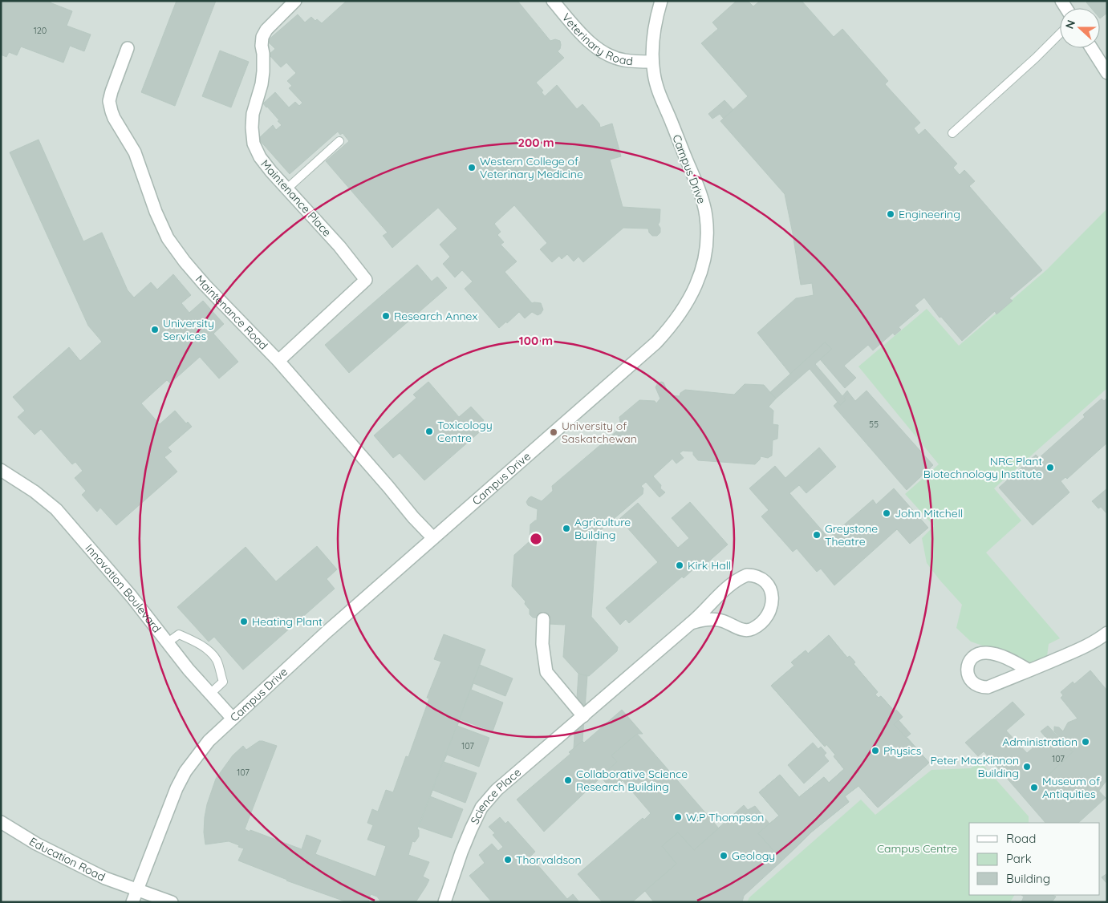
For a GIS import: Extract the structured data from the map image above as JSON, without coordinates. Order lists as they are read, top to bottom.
{
  "streets": {
    "street": [
      "Veterinary Road",
      "Campus Drive",
      "Maintenance Place",
      "Maintenance Road",
      "Innovation Boulevard",
      "Science Place",
      "Education Road"
    ]
  },
  "crossings": [
    ["Veterinary Road", "Campus Drive"],
    ["Campus Drive", "Maintenance Road"],
    ["Campus Drive", "Innovation Boulevard"],
    ["Campus Drive", "Education Road"],
    ["Maintenance Place", "Maintenance Road"]
  ],
  "parks": ["Campus Centre"],
  "places": [
    "Western College of Veterinary Medicine",
    "Engineering",
    "Research Annex",
    "University Services",
    "Toxicology Centre",
    "University of Saskatchewan",
    "NRC Plant Biotechnology Institute",
    "John Mitchell",
    "Agriculture Building",
    "Greystone Theatre",
    "Kirk Hall",
    "Heating Plant",
    "Administration",
    "Physics",
    "Peter MacKinnon Building",
    "Collaborative Science Research Building",
    "Museum of Antiquities",
    "W.P Thompson",
    "Geology",
    "Thorvaldson"
  ],
  "house_numbers": [
    "120",
    "55",
    "107",
    "107",
    "107"
  ],
  "legend": ["Road", "Park", "Building"],
  "north": "left",
  "rings": ["200 m", "100 m"]
}
